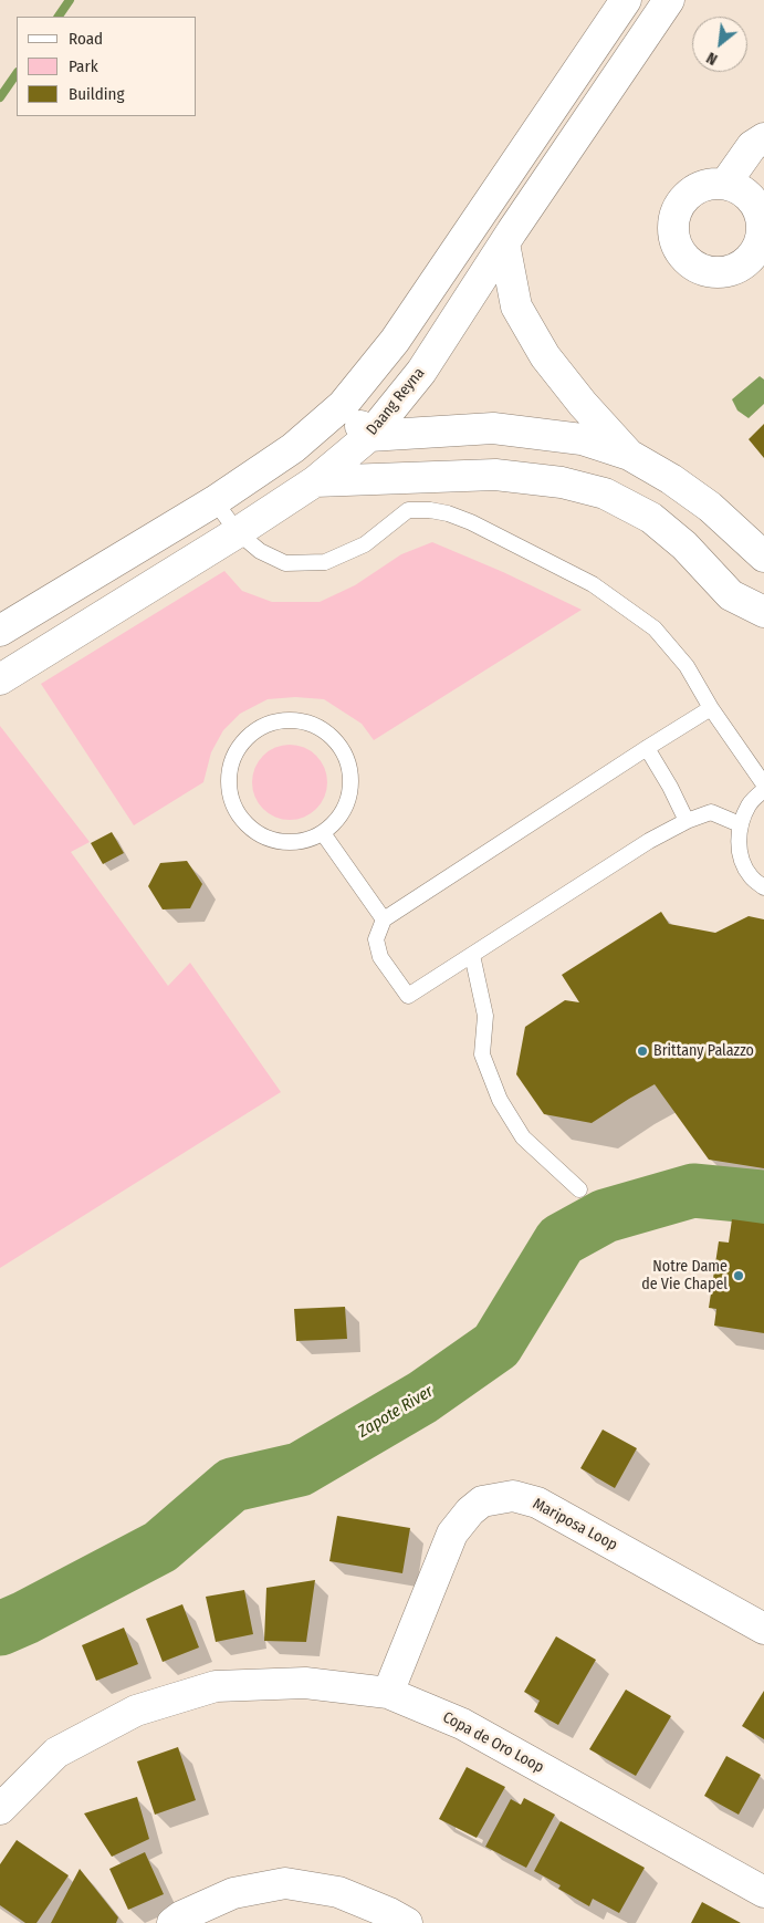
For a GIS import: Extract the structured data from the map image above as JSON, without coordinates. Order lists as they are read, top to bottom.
{
  "streets": {
    "street": ["Daang Reyna", "Mariposa Loop", "Copa de Oro Loop"]
  },
  "crossings": [
    ["Mariposa Loop", "Copa de Oro Loop"]
  ],
  "water": ["Zapote River"],
  "places": ["Brittany Palazzo", "Notre Dame de Vie Chapel"],
  "legend": ["Road", "Park", "Building"],
  "north": "bottom left"
}
